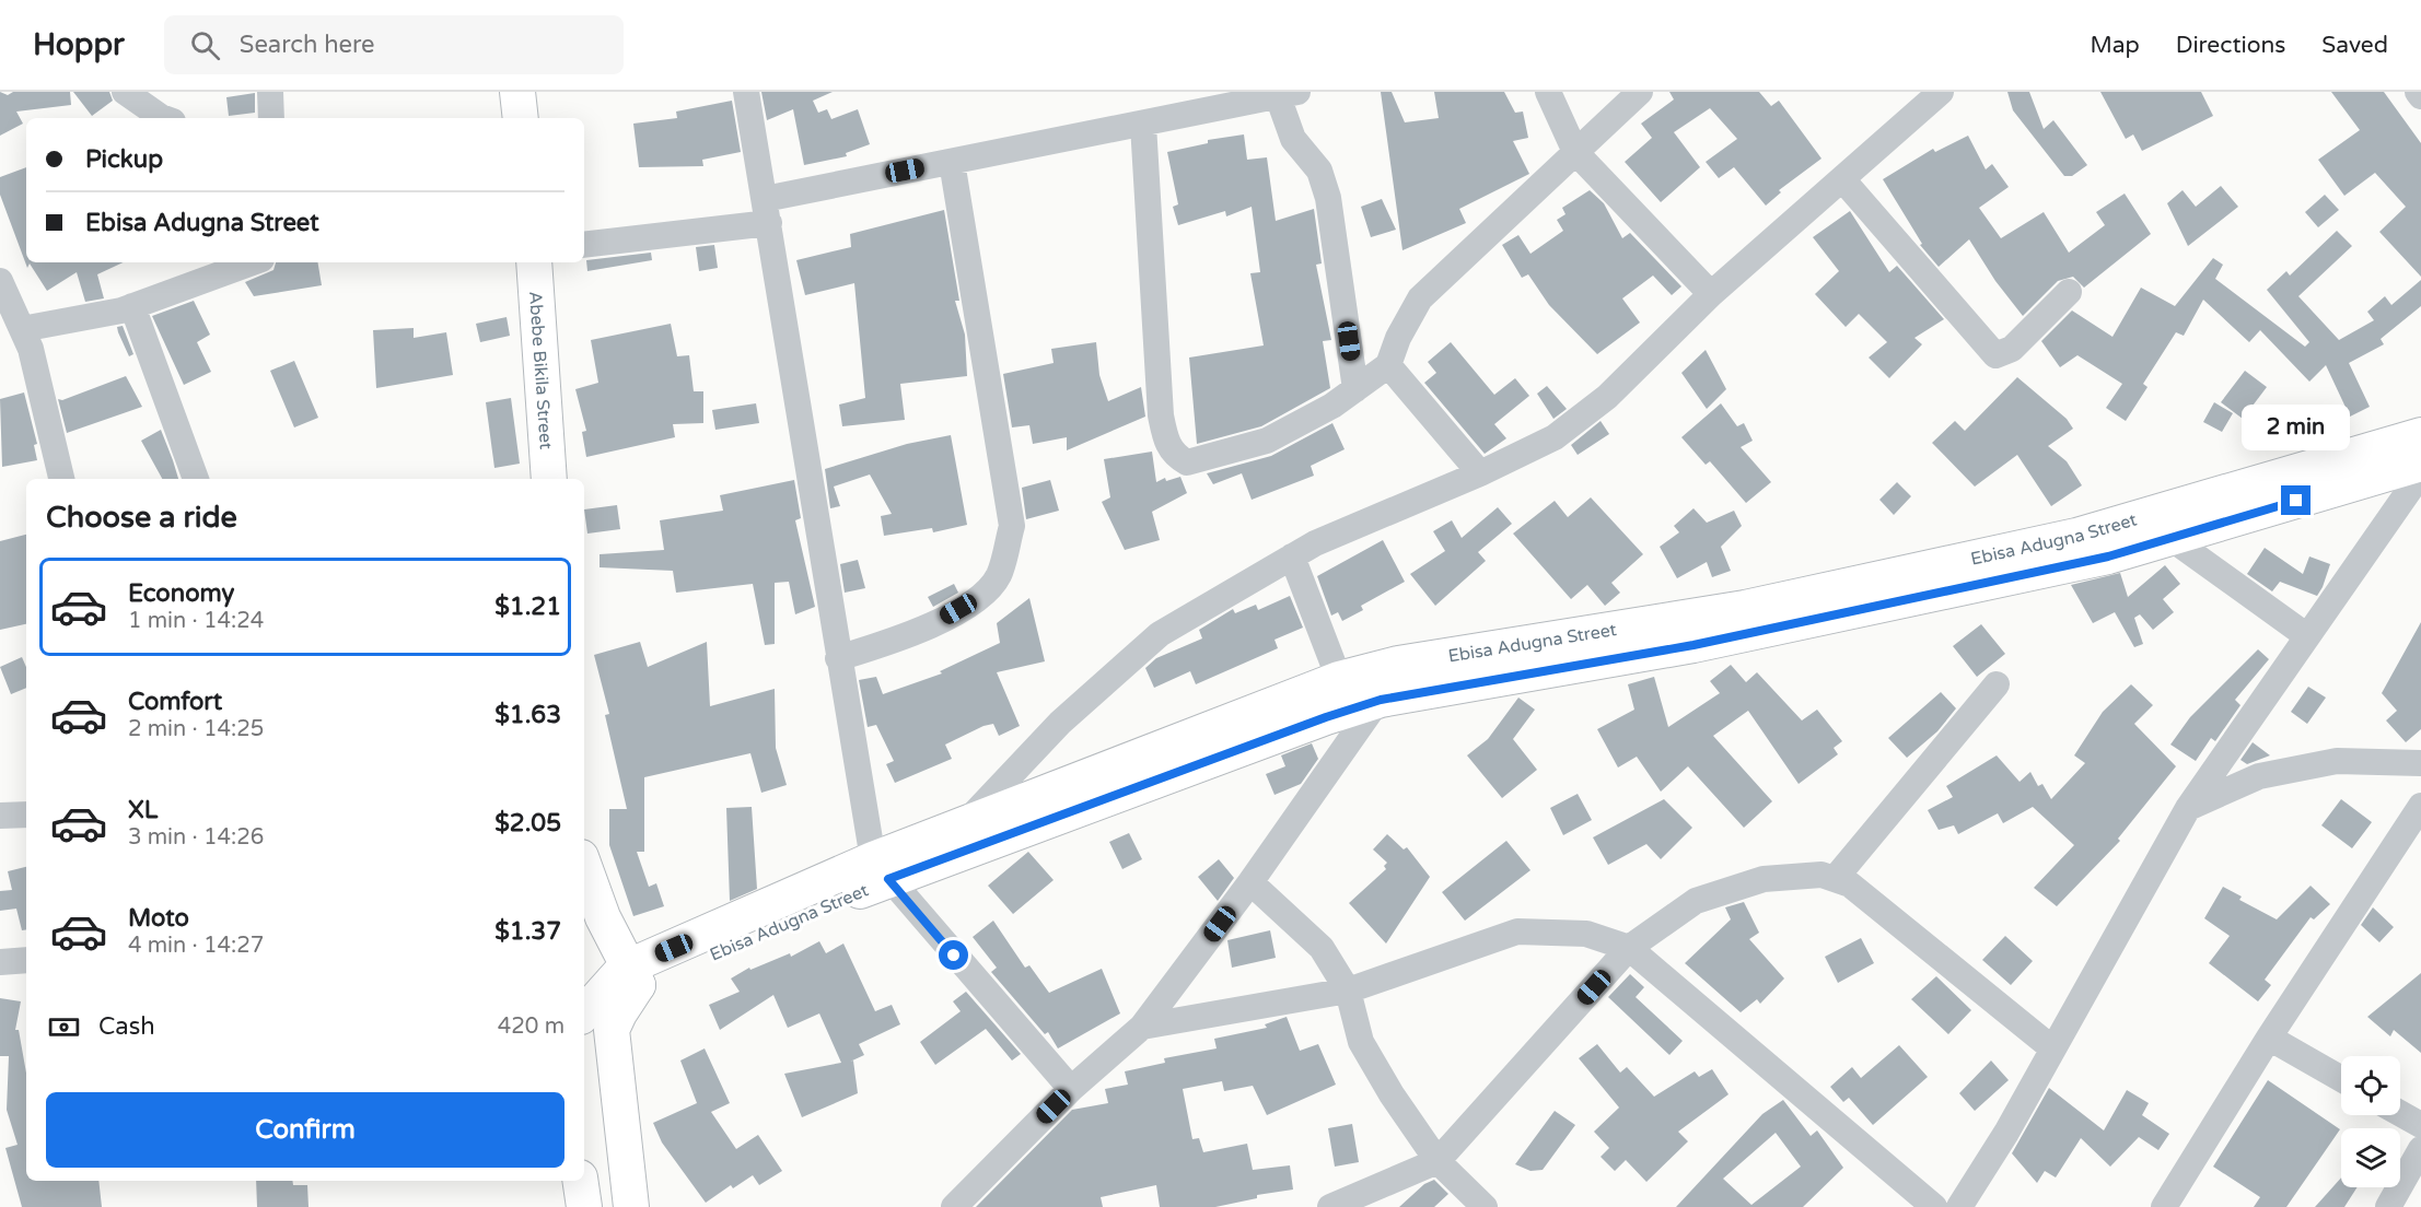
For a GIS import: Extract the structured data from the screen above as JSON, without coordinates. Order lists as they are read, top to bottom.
{
  "streets": {
    "main road": ["Abebe Bikila Street", "Ebisa Adugna Street"]
  },
  "page": {
    "header": "Hoppr",
    "search": "Search here",
    "nav": ["Map", "Directions", "Saved"],
    "banner": ["Pickup", "Ebisa Adugna Street"],
    "bubble": "2 min",
    "heading": "Choose a ride",
    "list": [
      {
        "name": "Economy",
        "note": "1 min · 14:24",
        "value": "$1.21"
      },
      {
        "name": "Comfort",
        "note": "2 min · 14:25",
        "value": "$1.63"
      },
      {
        "name": "XL",
        "note": "3 min · 14:26",
        "value": "$2.05"
      },
      {
        "name": "Moto",
        "note": "4 min · 14:27",
        "value": "$1.37"
      }
    ],
    "pay": ["Cash", "420 m"],
    "buttons": "Confirm"
  }
}
